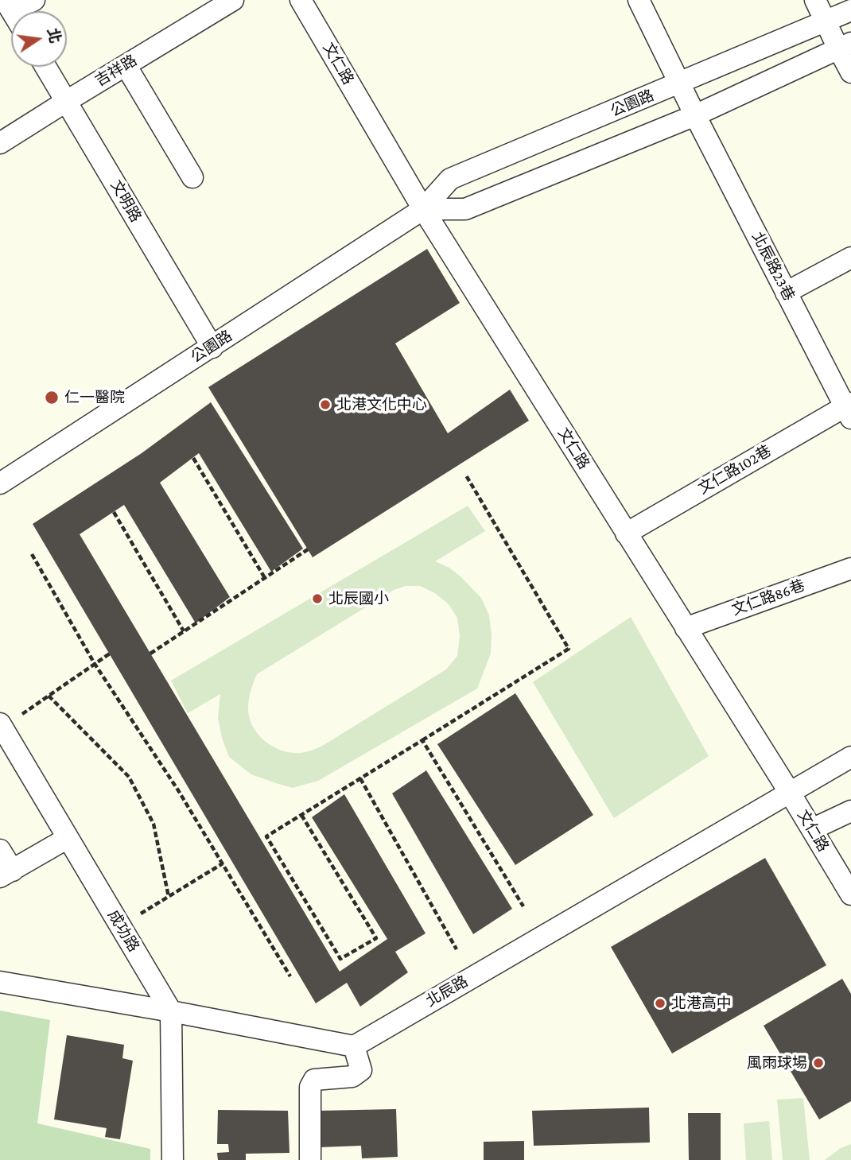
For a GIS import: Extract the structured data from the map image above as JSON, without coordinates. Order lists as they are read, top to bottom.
{
  "streets": {
    "street": [
      "文仁路",
      "吉祥路",
      "公園路",
      "文明路",
      "北辰路23巷",
      "文仁路102巷",
      "文仁路86巷",
      "成功路",
      "北辰路"
    ]
  },
  "crossings": [
    ["文仁路", "公園路"],
    ["文仁路", "文仁路102巷"],
    ["文仁路", "文仁路86巷"],
    ["文仁路", "北辰路"],
    ["吉祥路", "文明路"],
    ["公園路", "文明路"],
    ["公園路", "北辰路23巷"],
    ["北辰路23巷", "文仁路102巷"]
  ],
  "places": [
    "仁一醫院",
    "北港文化中心",
    "北辰國小",
    "北港高中",
    "風雨球場"
  ],
  "north": "right"
}
